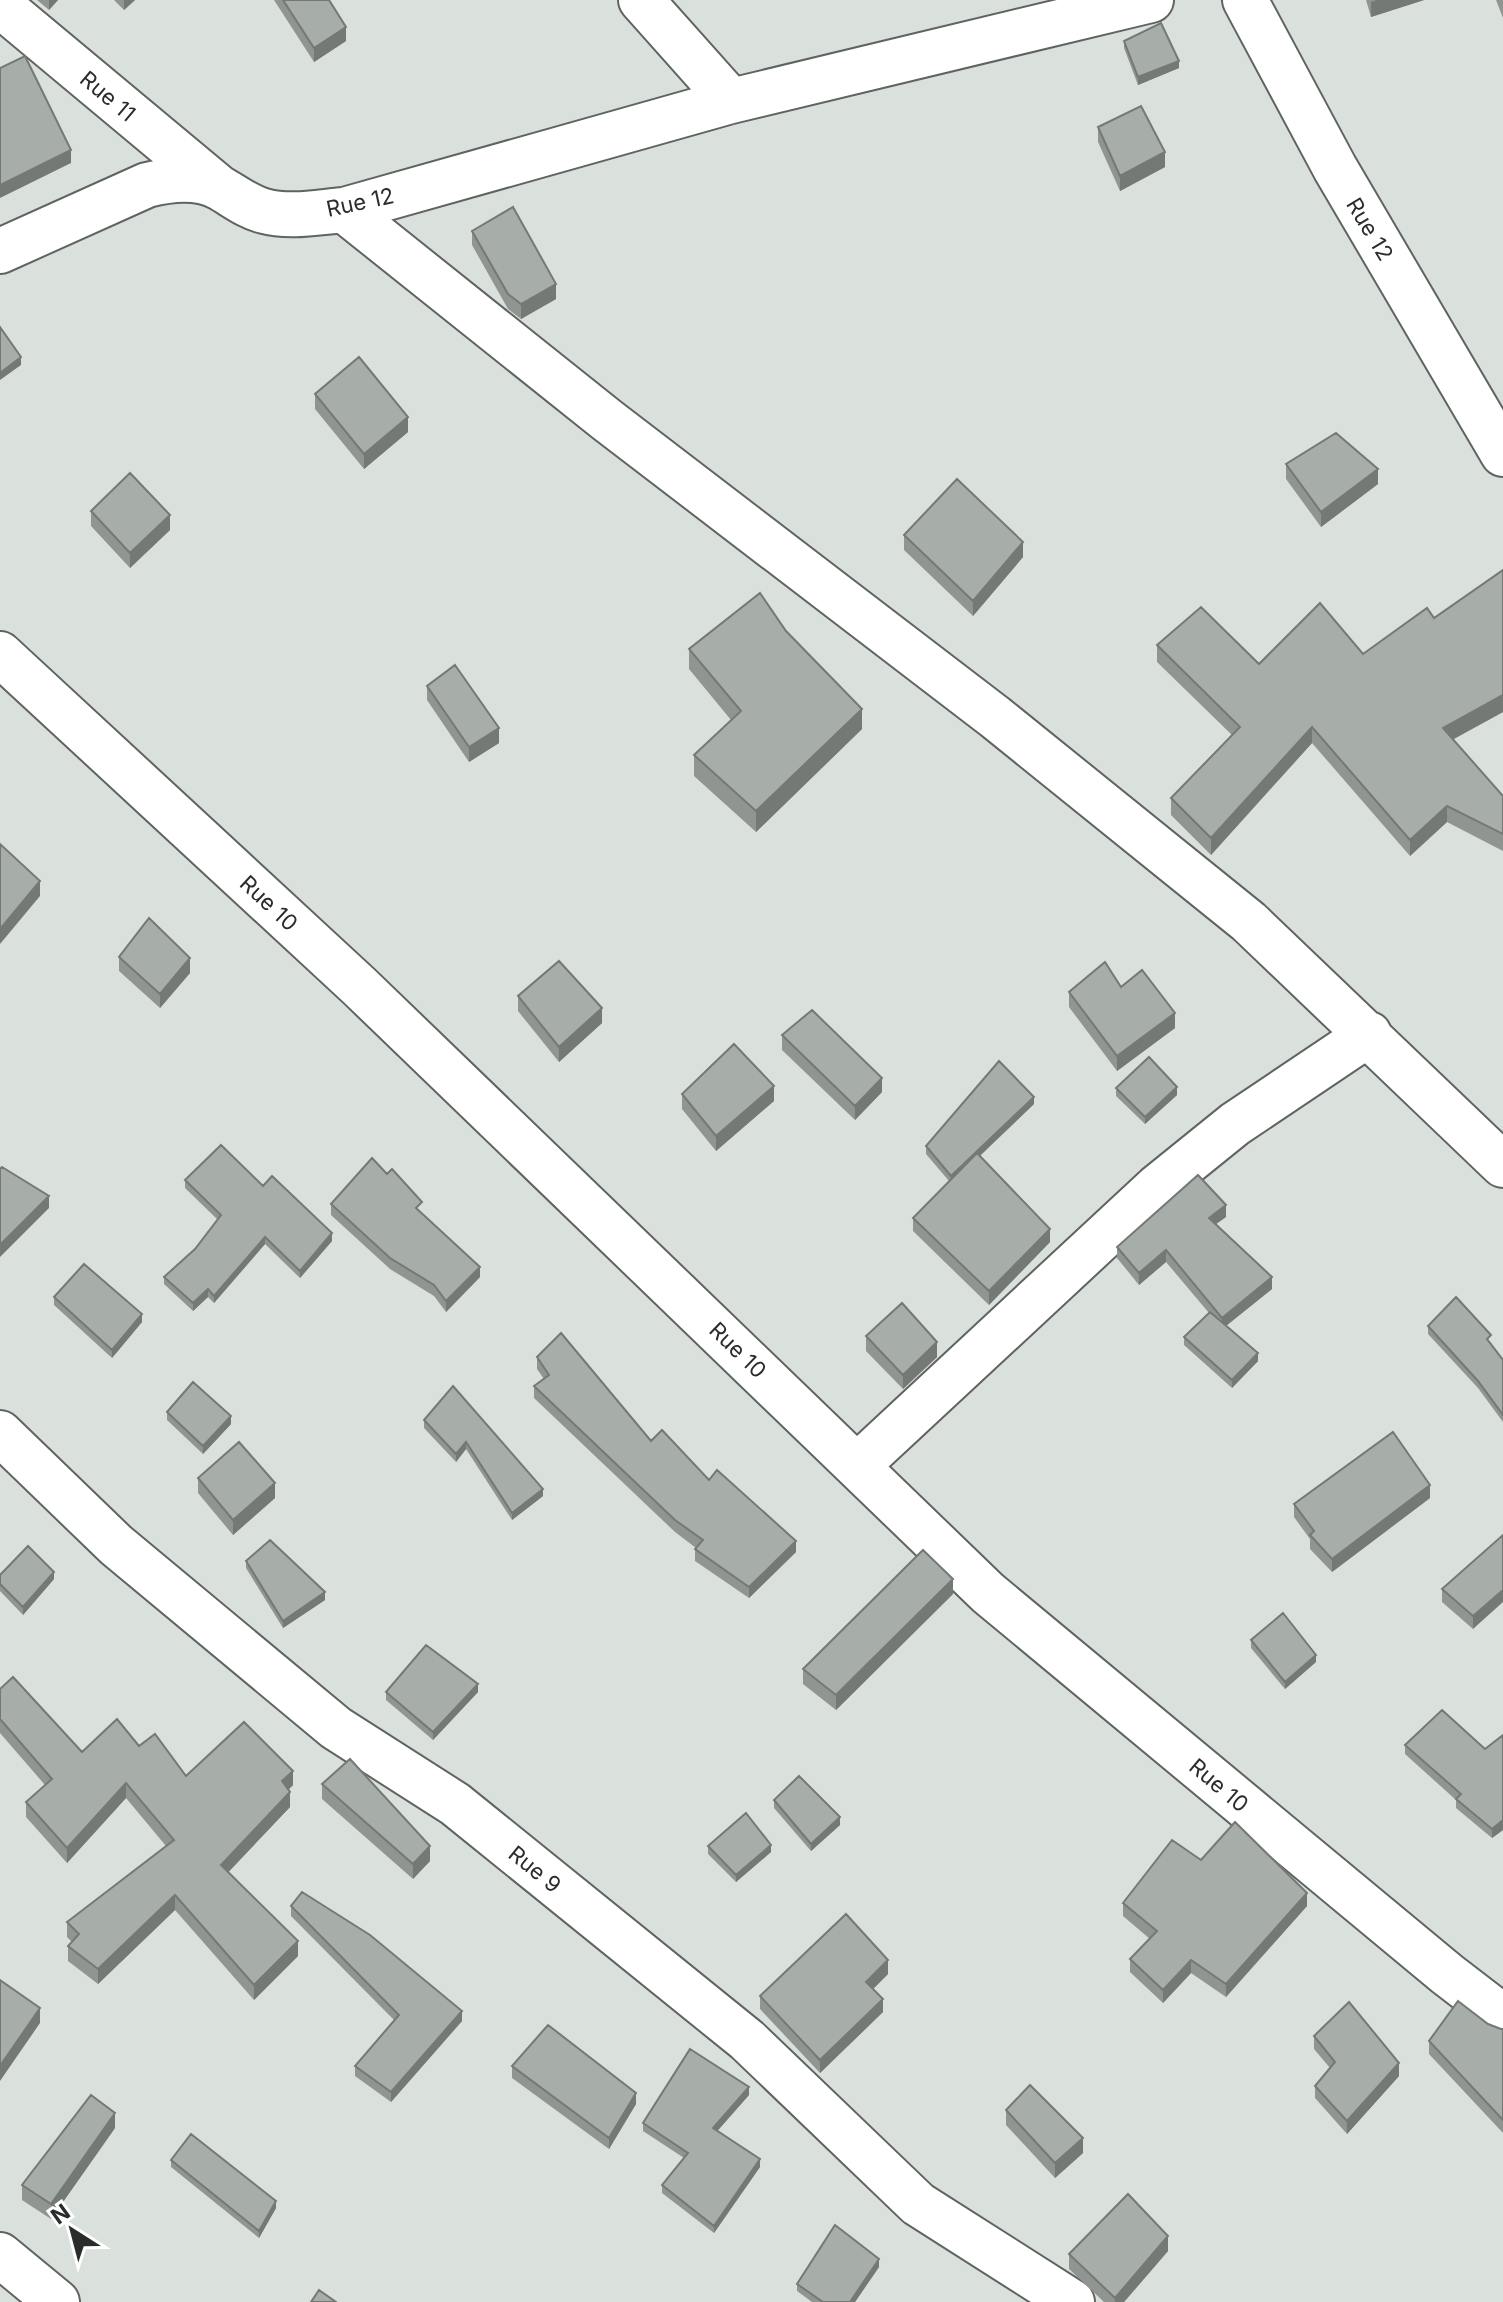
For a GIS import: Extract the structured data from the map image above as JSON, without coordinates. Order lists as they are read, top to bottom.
{
  "streets": {
    "street": [
      "Rue 11",
      "Rue 12",
      "Rue 10",
      "Rue 9"
    ]
  },
  "crossings": [
    ["Rue 11", "Rue 12"]
  ],
  "north": "top left"
}
